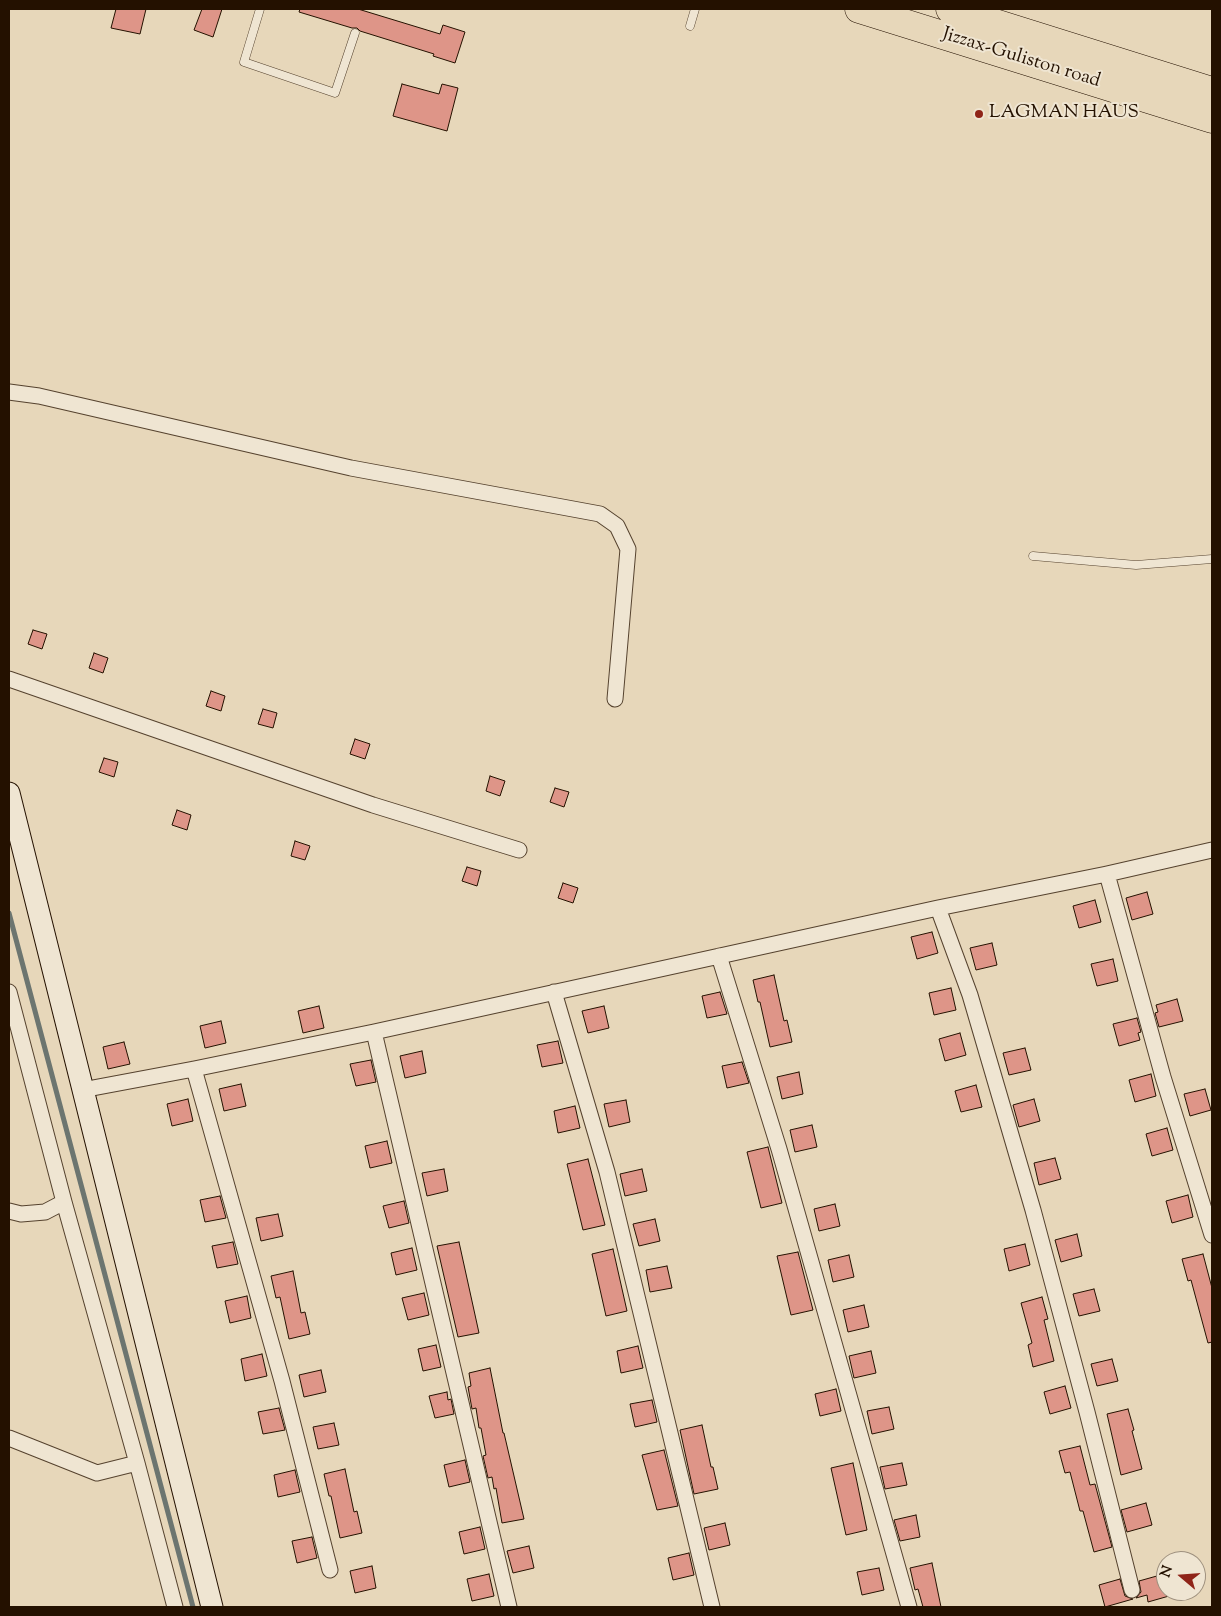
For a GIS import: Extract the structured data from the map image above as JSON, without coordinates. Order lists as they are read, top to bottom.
{
  "streets": {
    "highway": ["Jizzax-Guliston road"]
  },
  "places": ["LAGMAN HAUS"],
  "north": "left"
}
